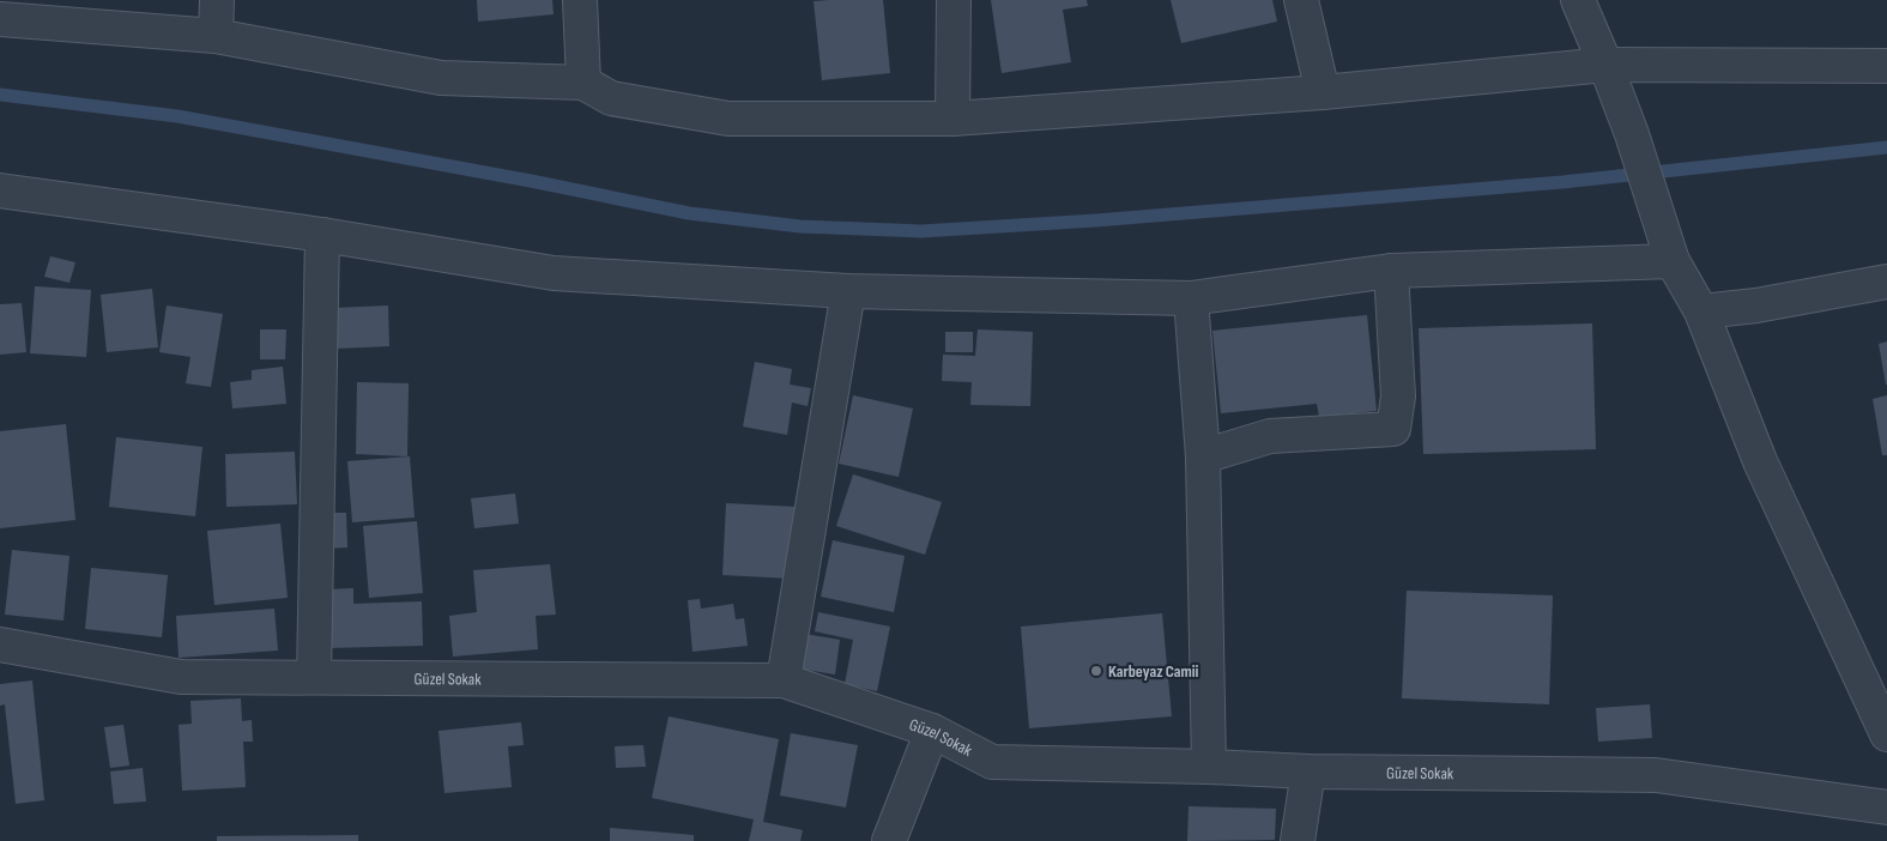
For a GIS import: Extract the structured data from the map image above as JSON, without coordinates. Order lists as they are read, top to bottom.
{
  "streets": {
    "street": ["Güzel Sokak"]
  },
  "places": ["Karbeyaz Camii"]
}
